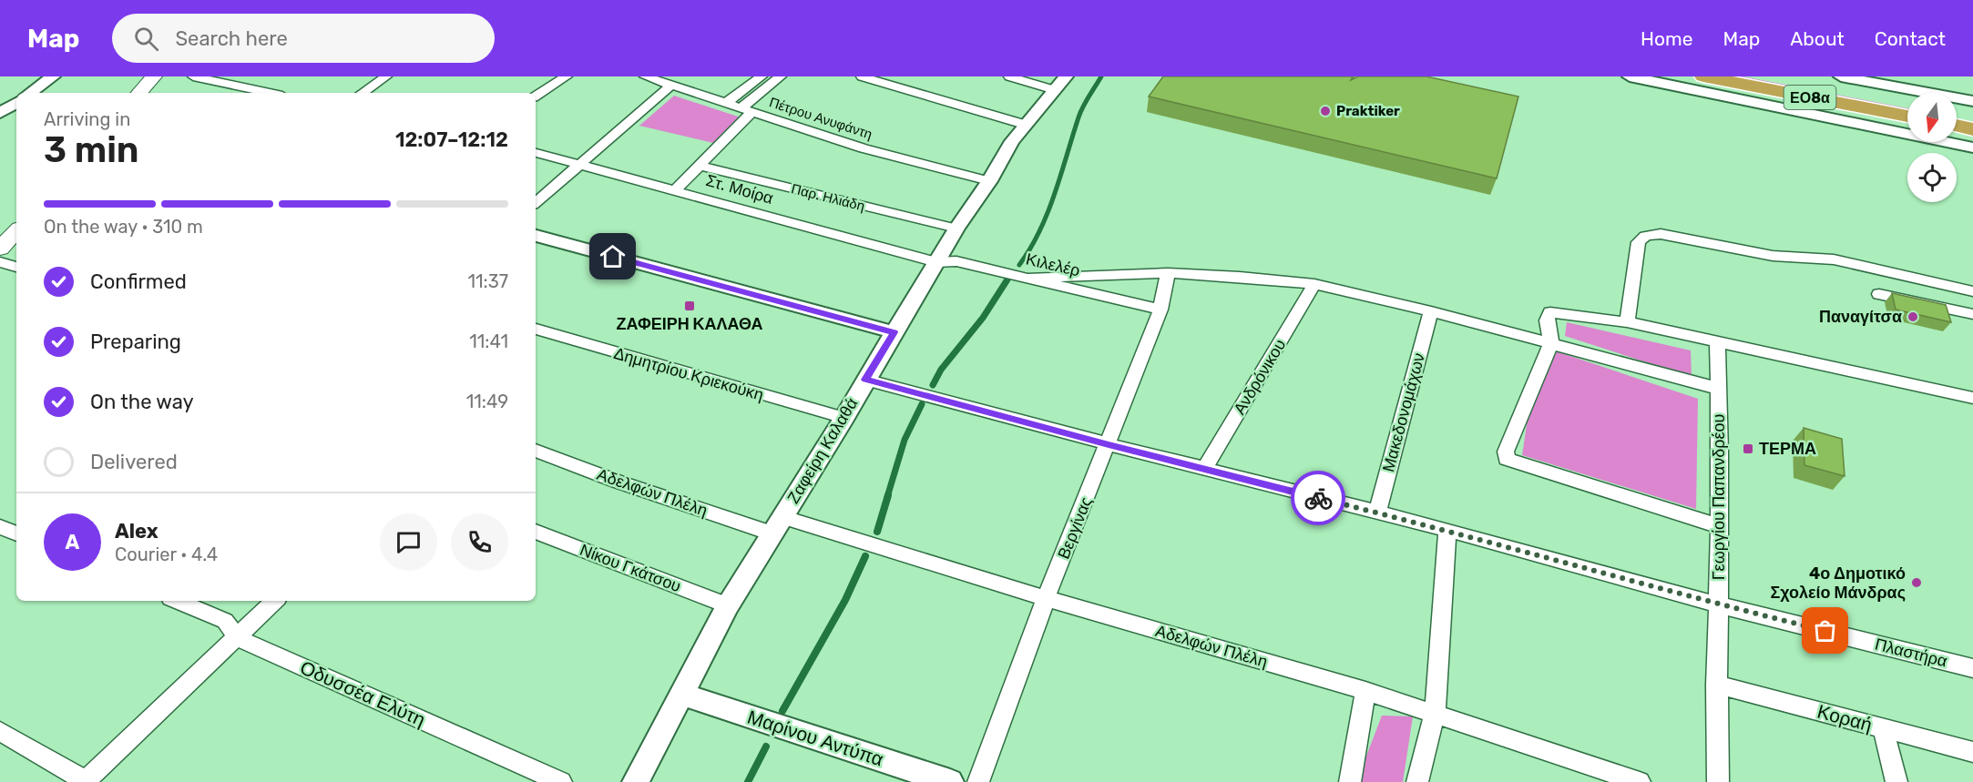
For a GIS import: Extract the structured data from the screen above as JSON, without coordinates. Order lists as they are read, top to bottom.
{
  "streets": {
    "highway": ["ΕΟ8α"],
    "street": [
      "Πέτρου Ανυφάντη",
      "Στ. Μοίρα",
      "Παρ. Ηλιάδη",
      "Κιλελέρ",
      "Δημητρίου Κριεκούκη",
      "Ανδρόνικου",
      "Μακεδονομάχων",
      "Ζαφείρη Καλαθά",
      "Αδελφών Πλέλη",
      "Γεωργίου Παπανδρέου",
      "Βεργίνας",
      "Νίκου Γκάτσου",
      "Πλαστήρα",
      "Οδυσσέα Ελύτη",
      "Κοραή",
      "Μαρίνου Αντύπα"
    ]
  },
  "crossings": [
    ["Πέτρου Ανυφάντη", "Ζαφείρη Καλαθά"],
    ["Στ. Μοίρα", "Κιλελέρ"],
    ["Στ. Μοίρα", "Ζαφείρη Καλαθά"],
    ["Παρ. Ηλιάδη", "Ζαφείρη Καλαθά"],
    ["Κιλελέρ", "Ζαφείρη Καλαθά"],
    ["Κιλελέρ", "Βεργίνας"],
    ["Δημητρίου Κριεκούκη", "Ζαφείρη Καλαθά"],
    ["Ανδρόνικου", "Πλαστήρα"],
    ["Μακεδονομάχων", "Πλαστήρα"],
    ["Ζαφείρη Καλαθά", "Αδελφών Πλέλη"],
    ["Ζαφείρη Καλαθά", "Νίκου Γκάτσου"],
    ["Ζαφείρη Καλαθά", "Πλαστήρα"],
    ["Ζαφείρη Καλαθά", "Μαρίνου Αντύπα"],
    ["Αδελφών Πλέλη", "Βεργίνας"],
    ["Γεωργίου Παπανδρέου", "Πλαστήρα"],
    ["Γεωργίου Παπανδρέου", "Κοραή"],
    ["Βεργίνας", "Πλαστήρα"]
  ],
  "places": {
    "other": ["Praktiker", "Παναγίτσα", "4ο Δημοτικό Σχολείο Μάνδρας"],
    "transit": ["ΖΑΦΕΙΡΗ ΚΑΛΑΘΑ", "ΤΕΡΜΑ"]
  },
  "north": "bottom",
  "page": {
    "header": "Map",
    "search": "Search here",
    "nav": [
      "Home",
      "Map",
      "About",
      "Contact"
    ],
    "heading": ["3 min", "Arriving in", "12:07–12:12"],
    "panel": ["Alex", "Courier · 4.4"],
    "bar": "On the way · 310 m",
    "list": [
      ["Confirmed", "11:37"],
      ["Preparing", "11:41"],
      ["On the way", "11:49"],
      "Delivered"
    ],
    "round": "A"
  }
}
